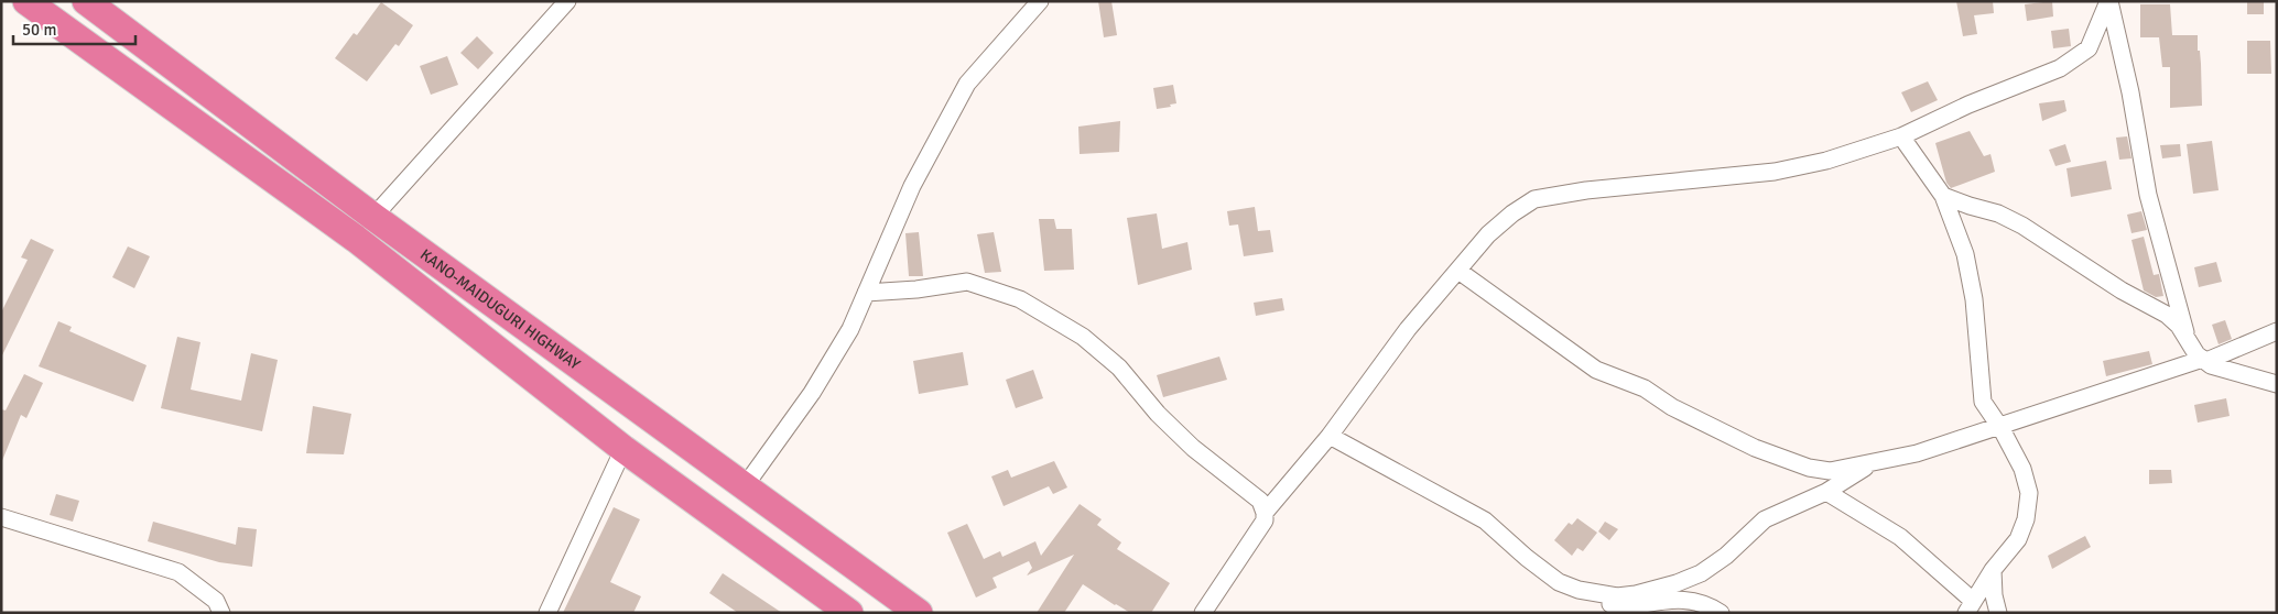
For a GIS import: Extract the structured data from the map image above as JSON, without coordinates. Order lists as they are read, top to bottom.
{
  "streets": {
    "highway": ["KANO-MAIDUGURI HIGHWAY"]
  },
  "scale_bar": "50 m"
}
